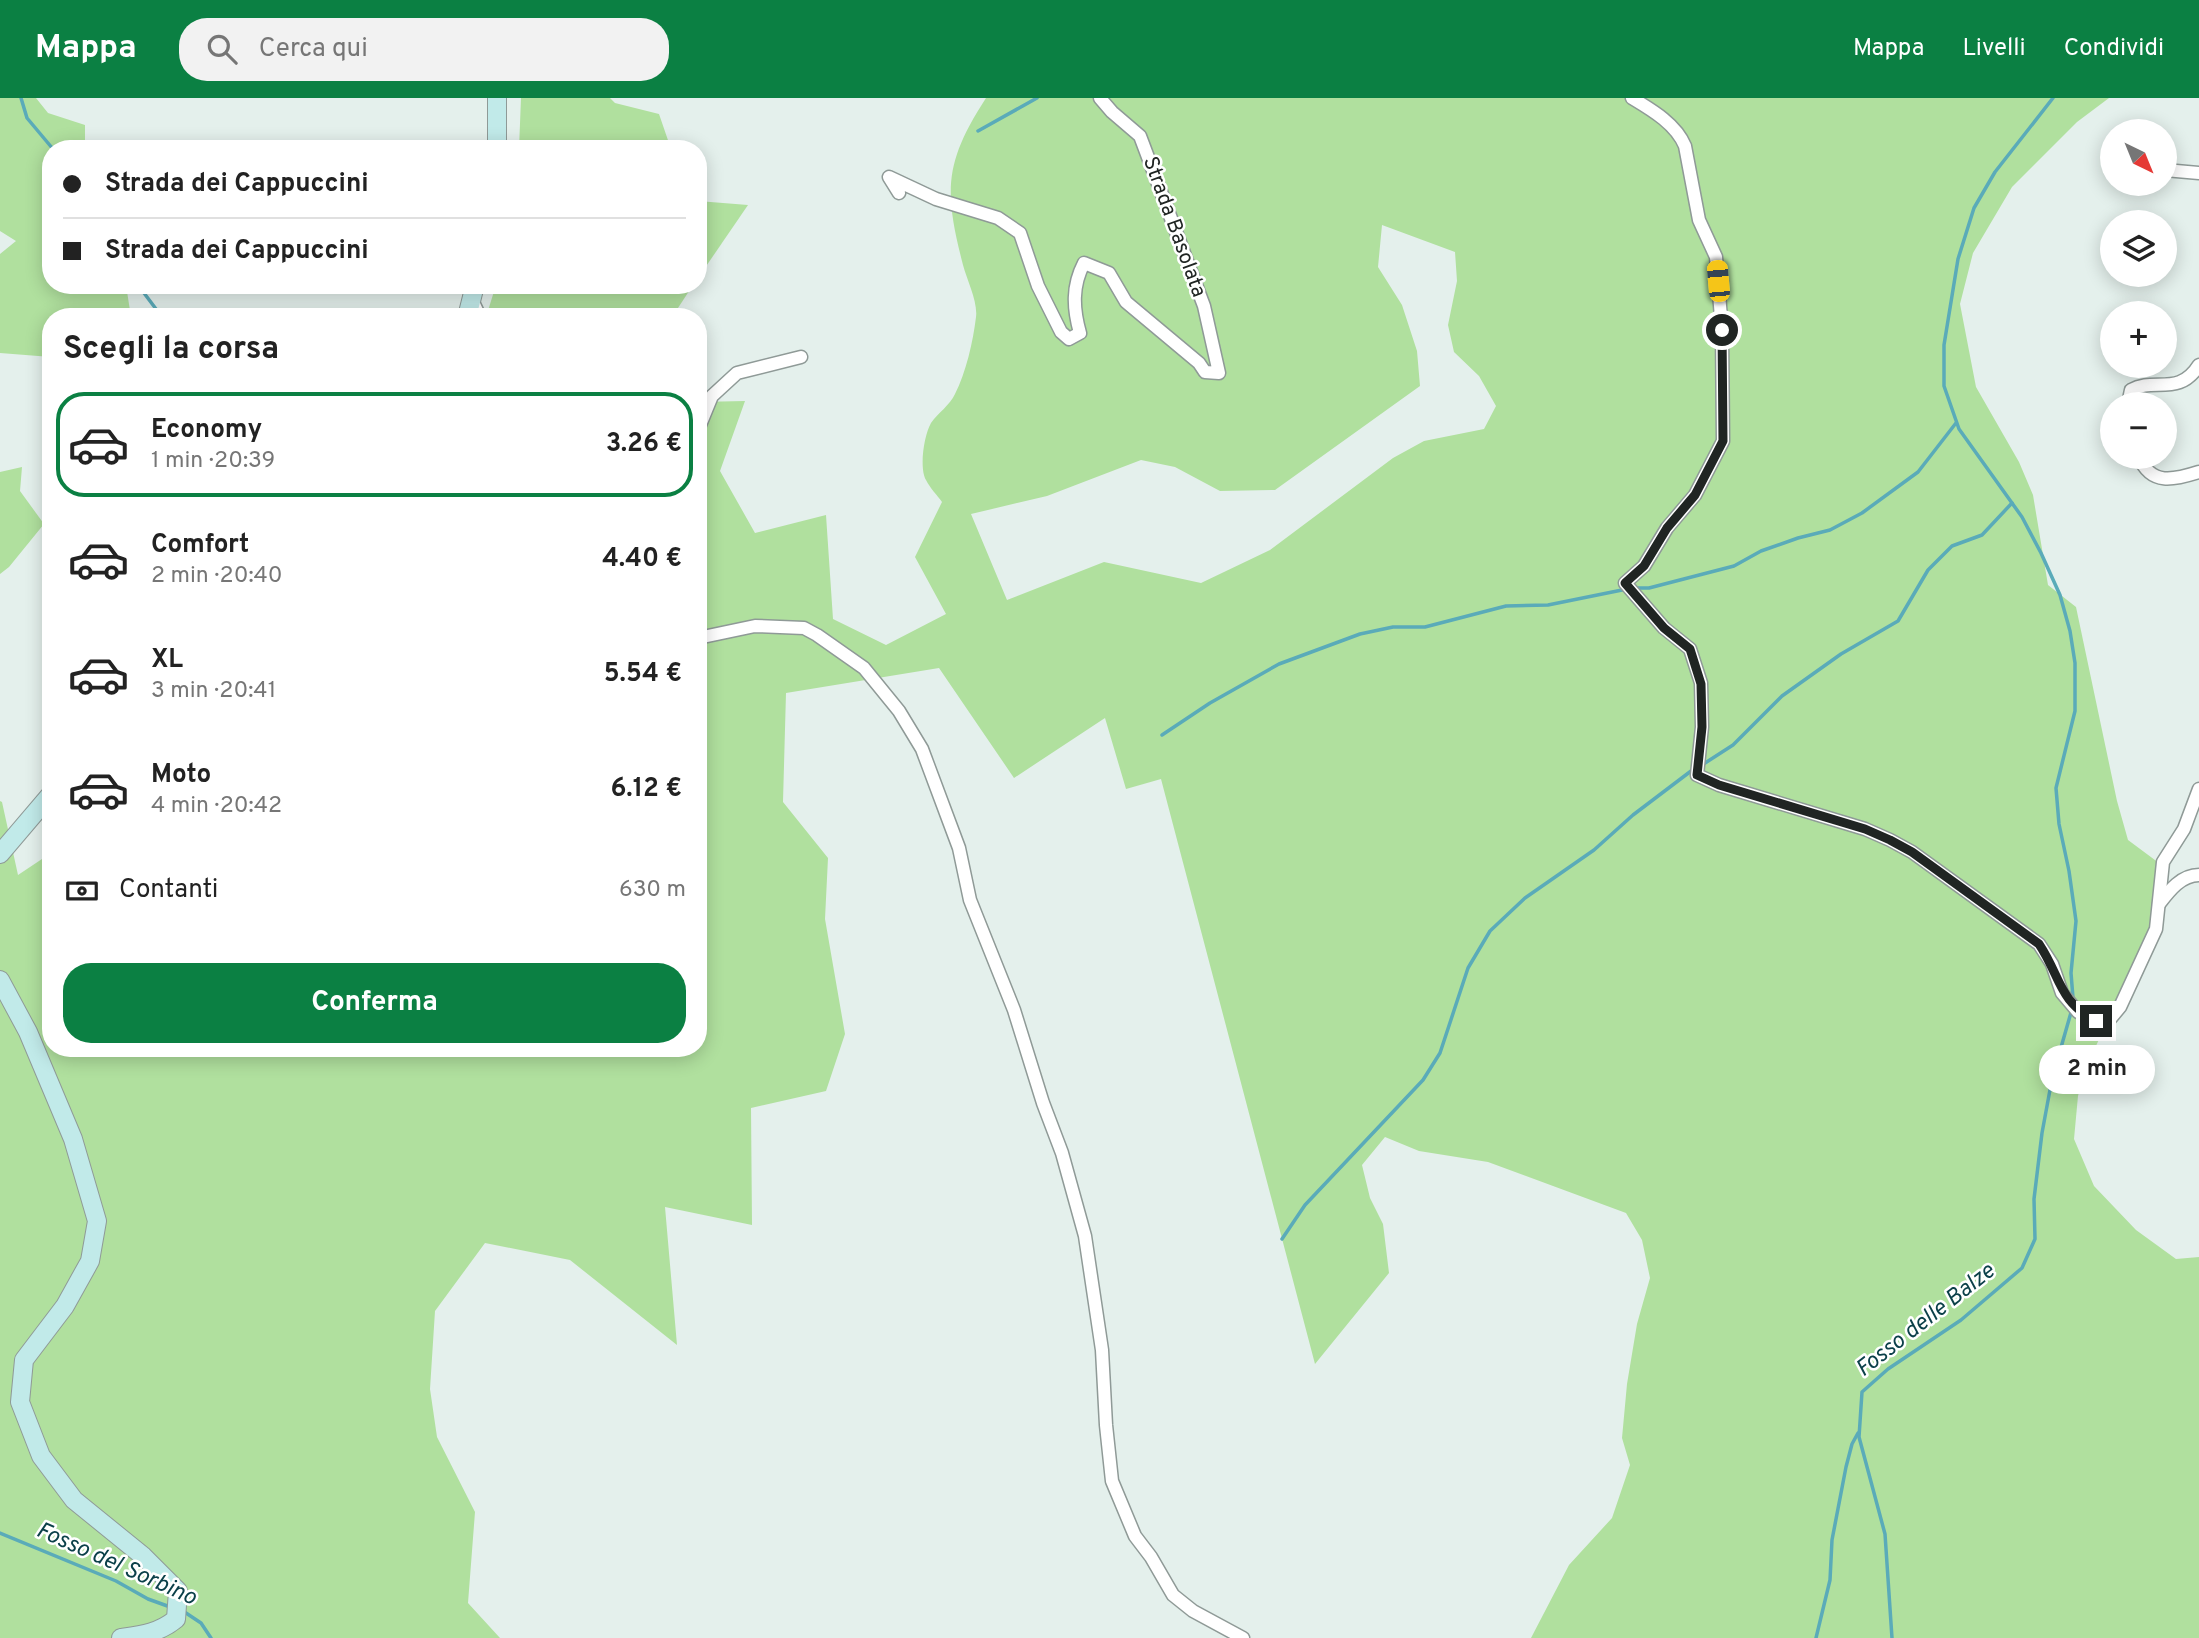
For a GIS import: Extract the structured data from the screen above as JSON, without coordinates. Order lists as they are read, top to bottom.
{
  "streets": {
    "street": ["Strada Basolata"]
  },
  "water": ["Fosso delle Balze", "Fosso del Sorbino"],
  "north": "bottom right",
  "page": {
    "header": "Mappa",
    "search": "Cerca qui",
    "nav": ["Mappa", "Livelli", "Condividi"],
    "map_buttons": ["+", "−"],
    "banner": ["Strada dei Cappuccini", "Strada dei Cappuccini"],
    "heading": "Scegli la corsa",
    "list": [
      {
        "name": "Economy",
        "note": "1 min · 20:39",
        "value": "3.26 €"
      },
      {
        "name": "Comfort",
        "note": "2 min · 20:40",
        "value": "4.40 €"
      },
      {
        "name": "XL",
        "note": "3 min · 20:41",
        "value": "5.54 €"
      },
      {
        "name": "Moto",
        "note": "4 min · 20:42",
        "value": "6.12 €"
      }
    ],
    "pay": ["Contanti", "630 m"],
    "buttons": "Conferma",
    "bubble": "2 min"
  }
}
